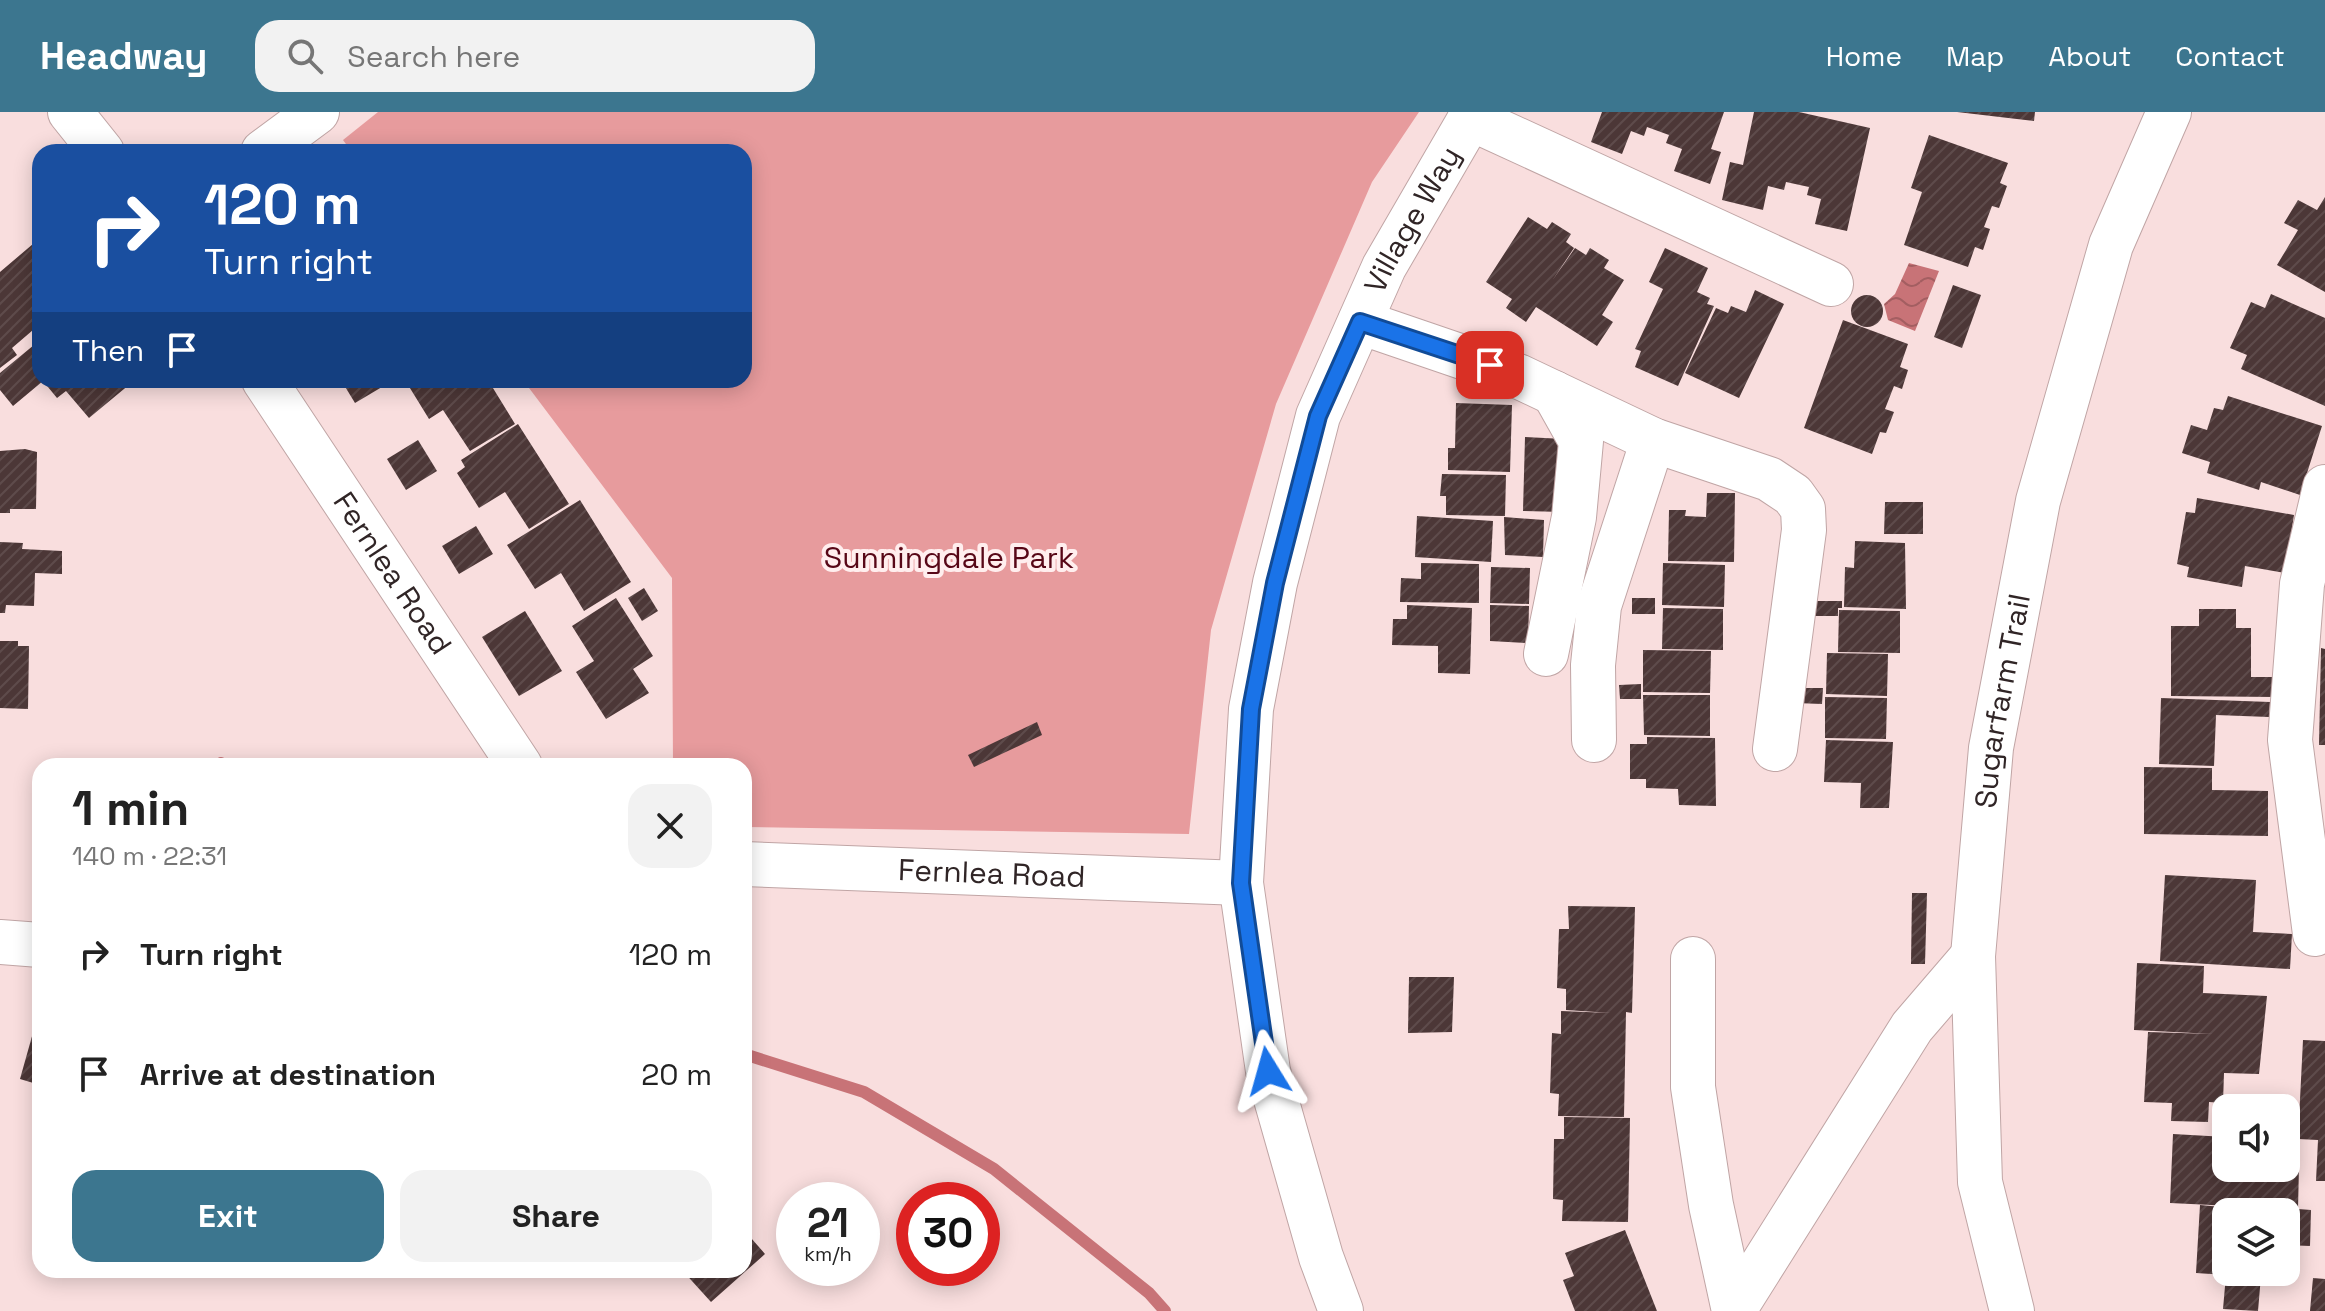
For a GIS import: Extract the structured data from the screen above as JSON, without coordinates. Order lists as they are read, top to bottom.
{
  "streets": {
    "street": ["Village Way", "Fernlea Road", "Sugarfarm Trail"]
  },
  "crossings": [
    ["Village Way", "Fernlea Road"]
  ],
  "parks": ["Sunningdale Park"],
  "page": {
    "header": "Headway",
    "search": "Search here",
    "nav": [
      "Home",
      "Map",
      "About",
      "Contact"
    ],
    "turn": ["120 m", "Turn right"],
    "then": "Then",
    "heading": ["1 min", "140 m · 22:31"],
    "list": [
      {
        "name": "Turn right",
        "value": "120 m"
      },
      {
        "name": "Arrive at destination",
        "value": "20 m"
      }
    ],
    "buttons": ["Exit", "Share"],
    "speed": "21 km/h",
    "limit": "30"
  }
}
